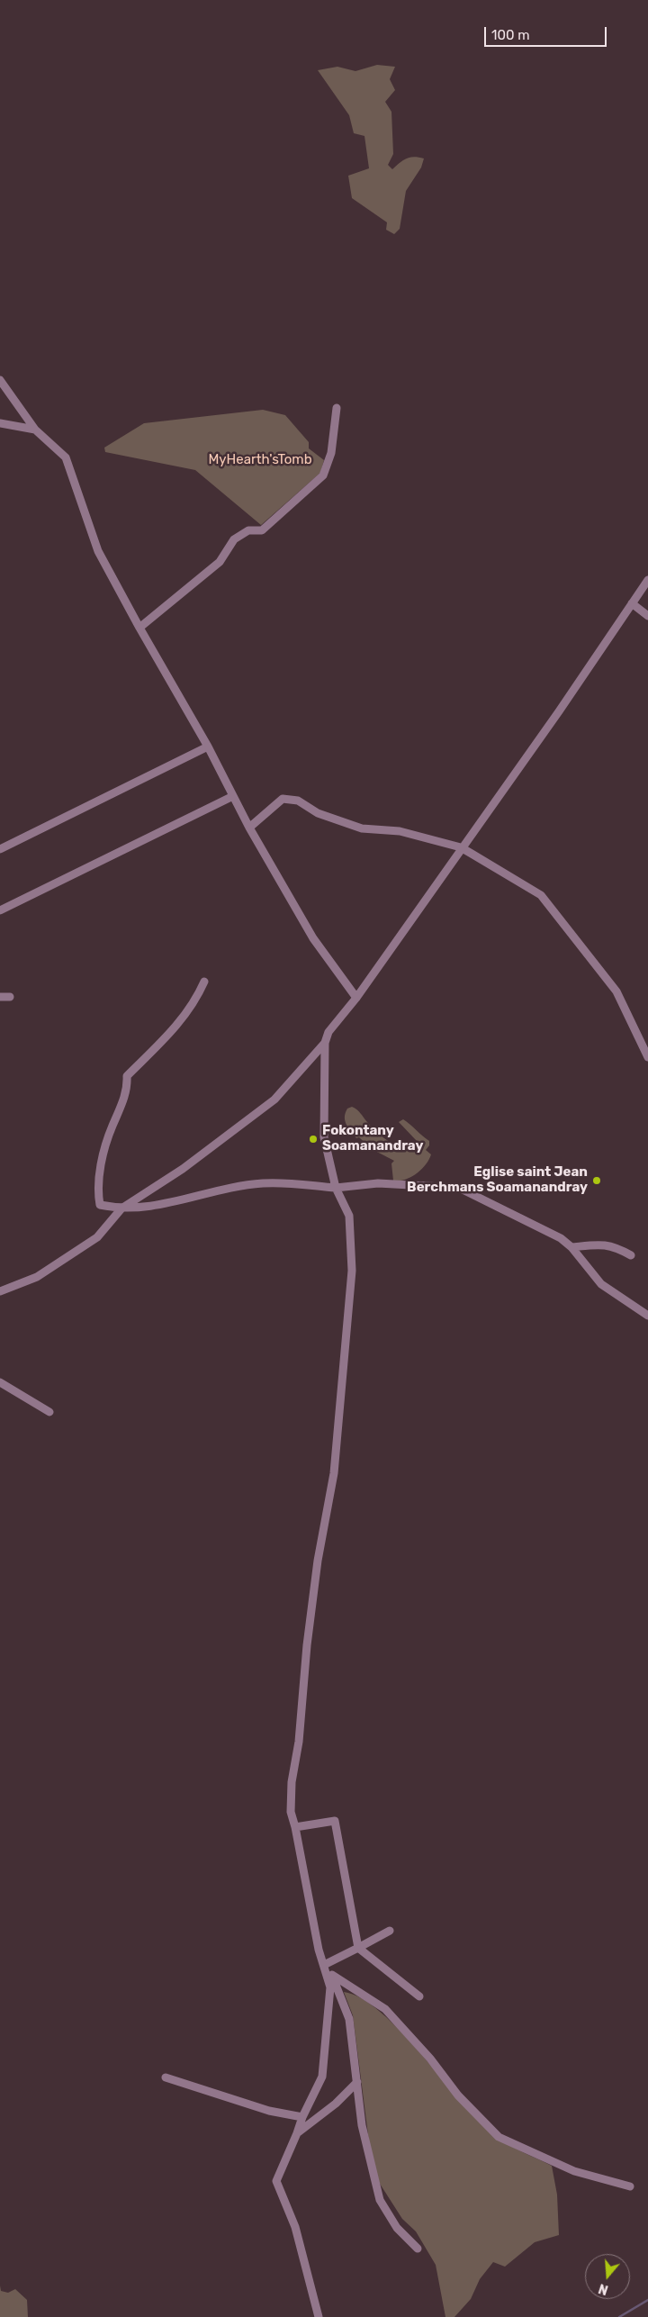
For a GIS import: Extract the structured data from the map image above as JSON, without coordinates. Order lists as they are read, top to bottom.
{
  "parks": ["MyHearth'sTomb"],
  "places": ["Fokontany Soamanandray", "Eglise saint Jean Berchmans Soamanandray"],
  "scale_bar": "100 m",
  "north": "bottom"
}
